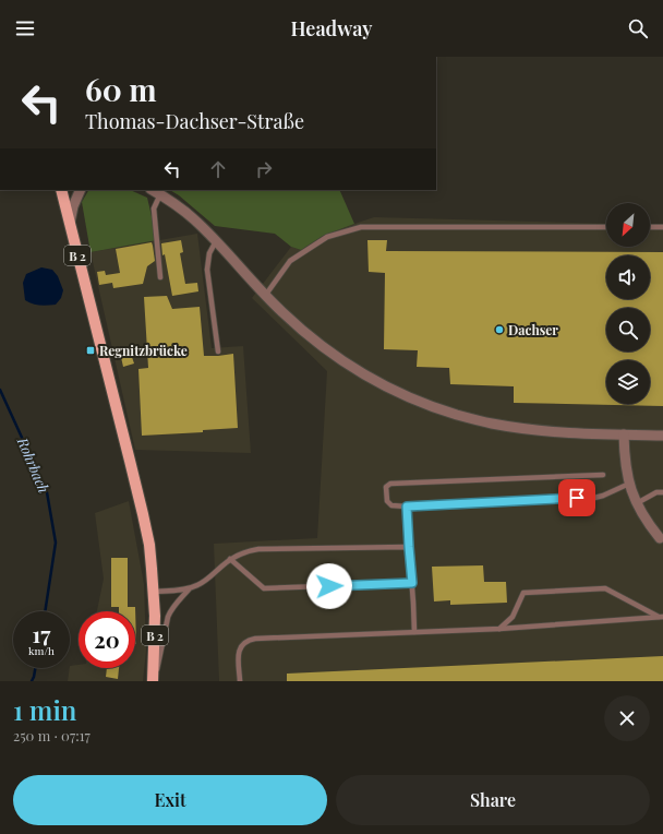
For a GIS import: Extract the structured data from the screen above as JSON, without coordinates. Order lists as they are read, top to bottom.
{
  "streets": {
    "main road": ["B 2"]
  },
  "water": ["Rohrbach"],
  "places": {
    "other": ["Dachser"],
    "transit": ["Regnitzbrücke"]
  },
  "north": "bottom left",
  "page": {
    "header": "Headway",
    "turn": ["60 m", "Thomas-Dachser-Straße"],
    "speed": "17 km/h",
    "limit": "20",
    "heading": ["1 min", "250 m · 07:17"],
    "buttons": ["Exit", "Share"]
  }
}
